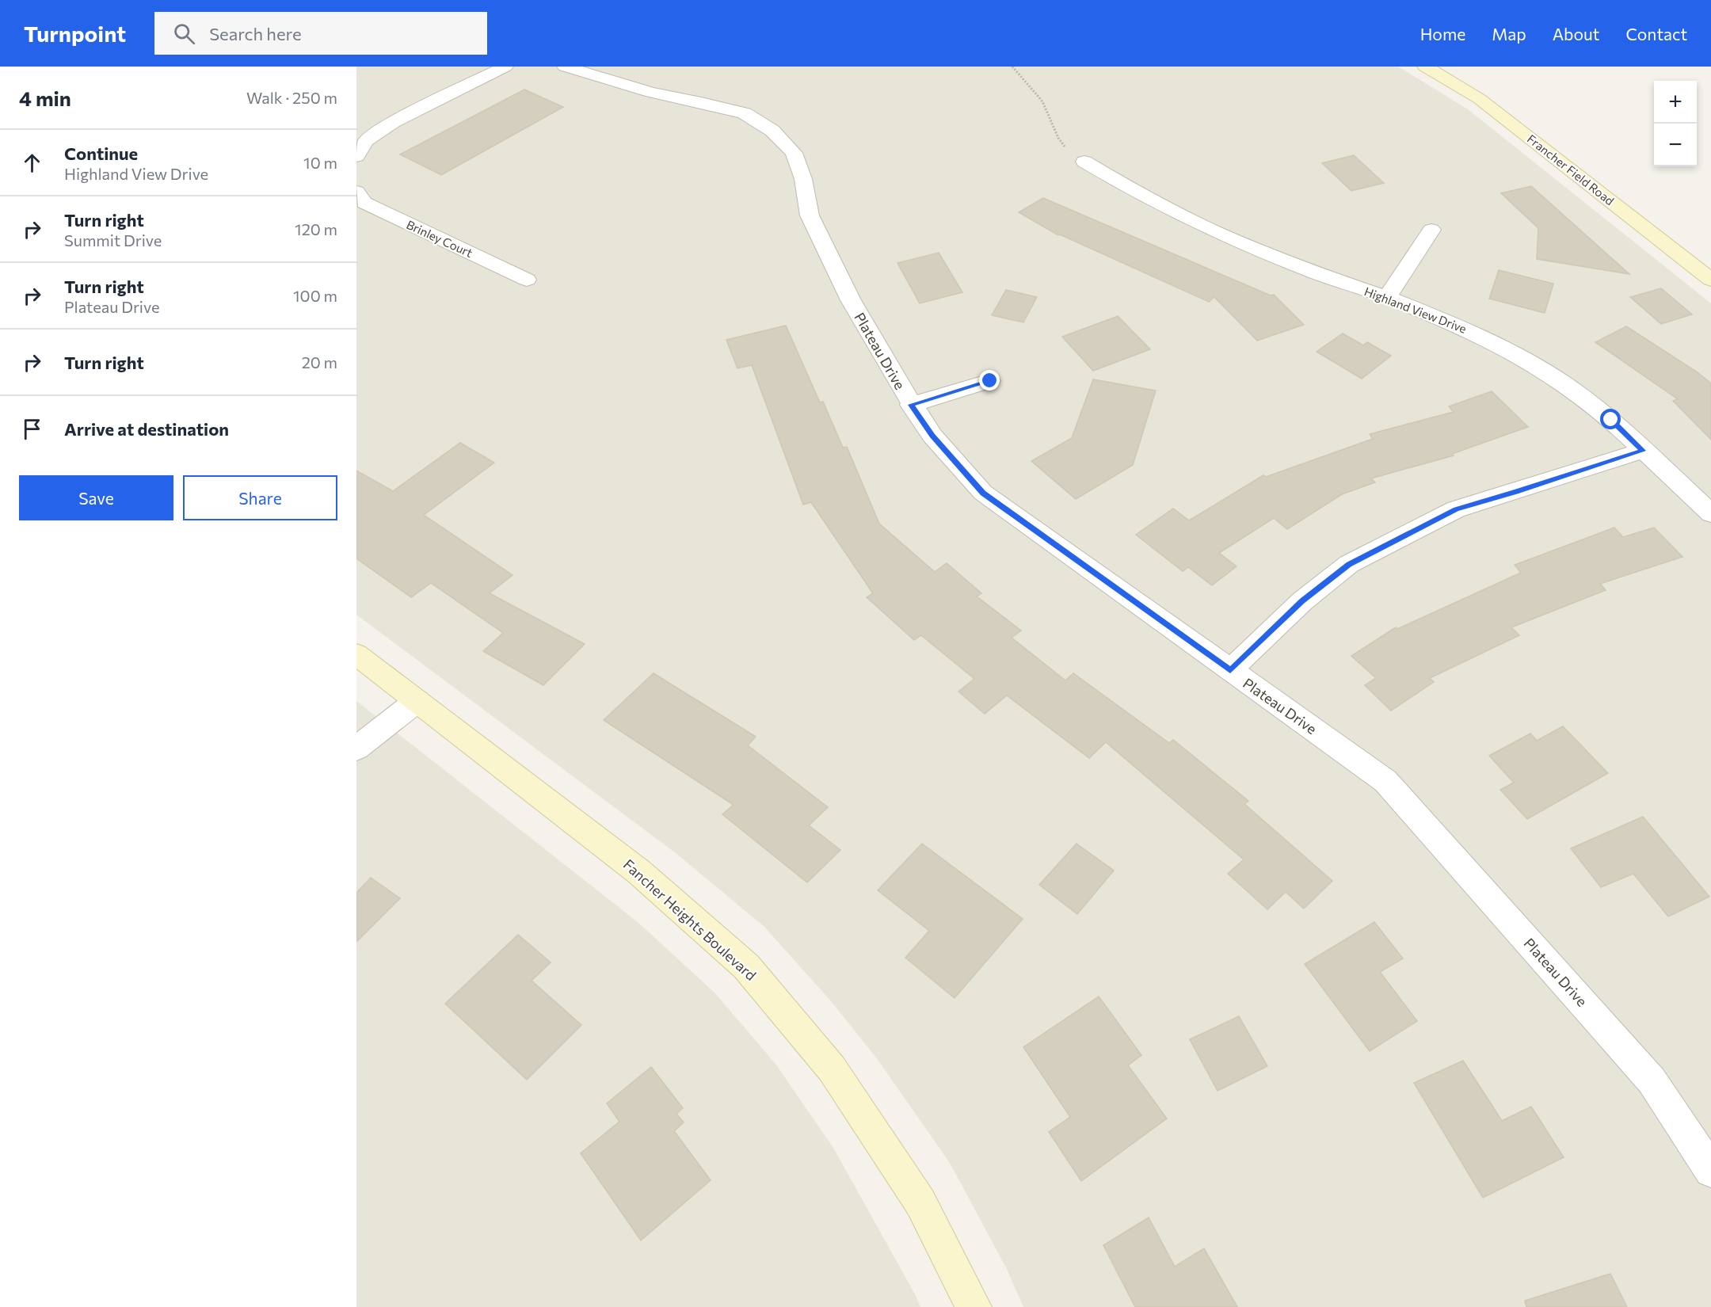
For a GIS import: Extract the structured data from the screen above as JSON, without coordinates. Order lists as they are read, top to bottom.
{
  "streets": {
    "street": [
      "Francher Field Road",
      "Brinley Court",
      "Highland View Drive",
      "Plateau Drive",
      "Fancher Heights Boulevard"
    ]
  },
  "page": {
    "header": "Turnpoint",
    "search": "Search here",
    "nav": [
      "Home",
      "Map",
      "About",
      "Contact"
    ],
    "heading": ["4 min", "Walk · 250 m"],
    "map_buttons": ["+", "−"],
    "list": [
      ["Continue", "Highland View Drive", "10 m"],
      ["Turn right", "Summit Drive", "120 m"],
      ["Turn right", "Plateau Drive", "100 m"],
      ["Turn right", "20 m"],
      "Arrive at destination"
    ],
    "buttons": ["Save", "Share"]
  }
}
